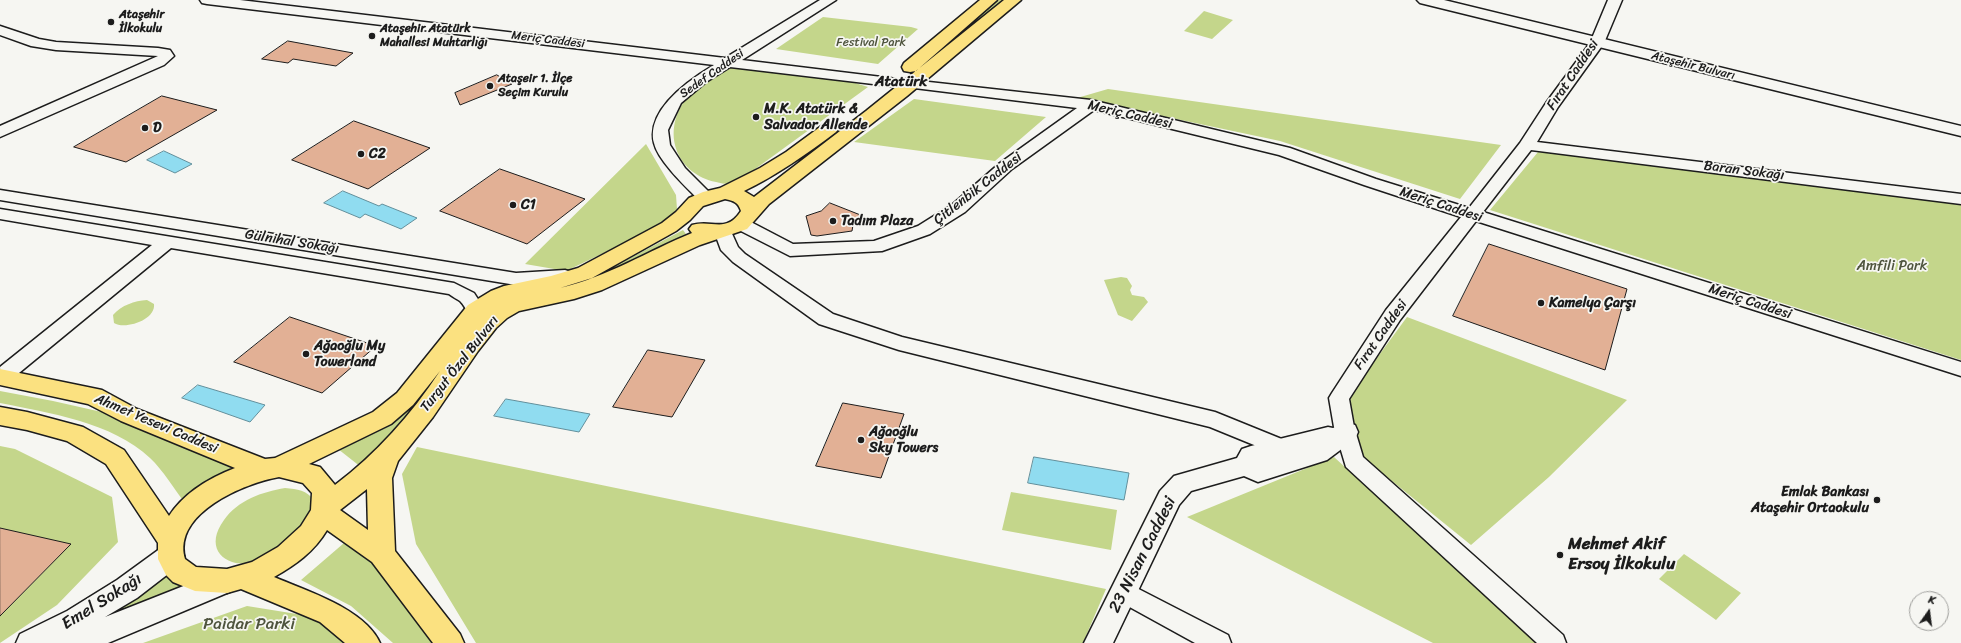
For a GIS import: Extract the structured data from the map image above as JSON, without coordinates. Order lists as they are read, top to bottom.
{
  "streets": {
    "main road": ["Turgut Özal Bulvarı", "Ahmet Yesevi Caddesi"],
    "street": [
      "Meriç Caddesi",
      "Ataşehir Bulvarı",
      "Sedef Caddesi",
      "Fırat Caddesi",
      "Baran Sokağı",
      "Çitlenbik Caddesi",
      "Gülnihal Sokağı",
      "23 Nisan Caddesi",
      "Emel Sokağı"
    ]
  },
  "crossings": [
    ["Meriç Caddesi", "Sedef Caddesi"],
    ["Meriç Caddesi", "Fırat Caddesi"],
    ["Meriç Caddesi", "Çitlenbik Caddesi"],
    ["Meriç Caddesi", "Turgut Özal Bulvarı"],
    ["Ataşehir Bulvarı", "Fırat Caddesi"],
    ["Sedef Caddesi", "Turgut Özal Bulvarı"],
    ["Fırat Caddesi", "Baran Sokağı"],
    ["Çitlenbik Caddesi", "Turgut Özal Bulvarı"],
    ["Gülnihal Sokağı", "Turgut Özal Bulvarı"],
    ["Turgut Özal Bulvarı", "Ahmet Yesevi Caddesi"],
    ["Turgut Özal Bulvarı", "Emel Sokağı"],
    ["Ahmet Yesevi Caddesi", "Emel Sokağı"]
  ],
  "districts": ["Atatürk"],
  "parks": ["Festival Park", "Amfili Park", "Paidar Parki"],
  "places": [
    "Ataşehir İlkokulu",
    "Ataşehir Atatürk Mahallesi Muhtarlığı",
    "Ataşeir 1. İlçe Seçim Kurulu",
    "M.K. Atatürk & Salvador Allende",
    "D",
    "C2",
    "C1",
    "Tadım Plaza",
    "Kamelya Çarşı",
    "Ağaoğlu My Towerland",
    "Ağaoğlu Sky Towers",
    "Emlak Bankası Ataşehir Ortaokulu",
    "Mehmet Akif Ersoy İlkokulu"
  ],
  "north": "top"
}
